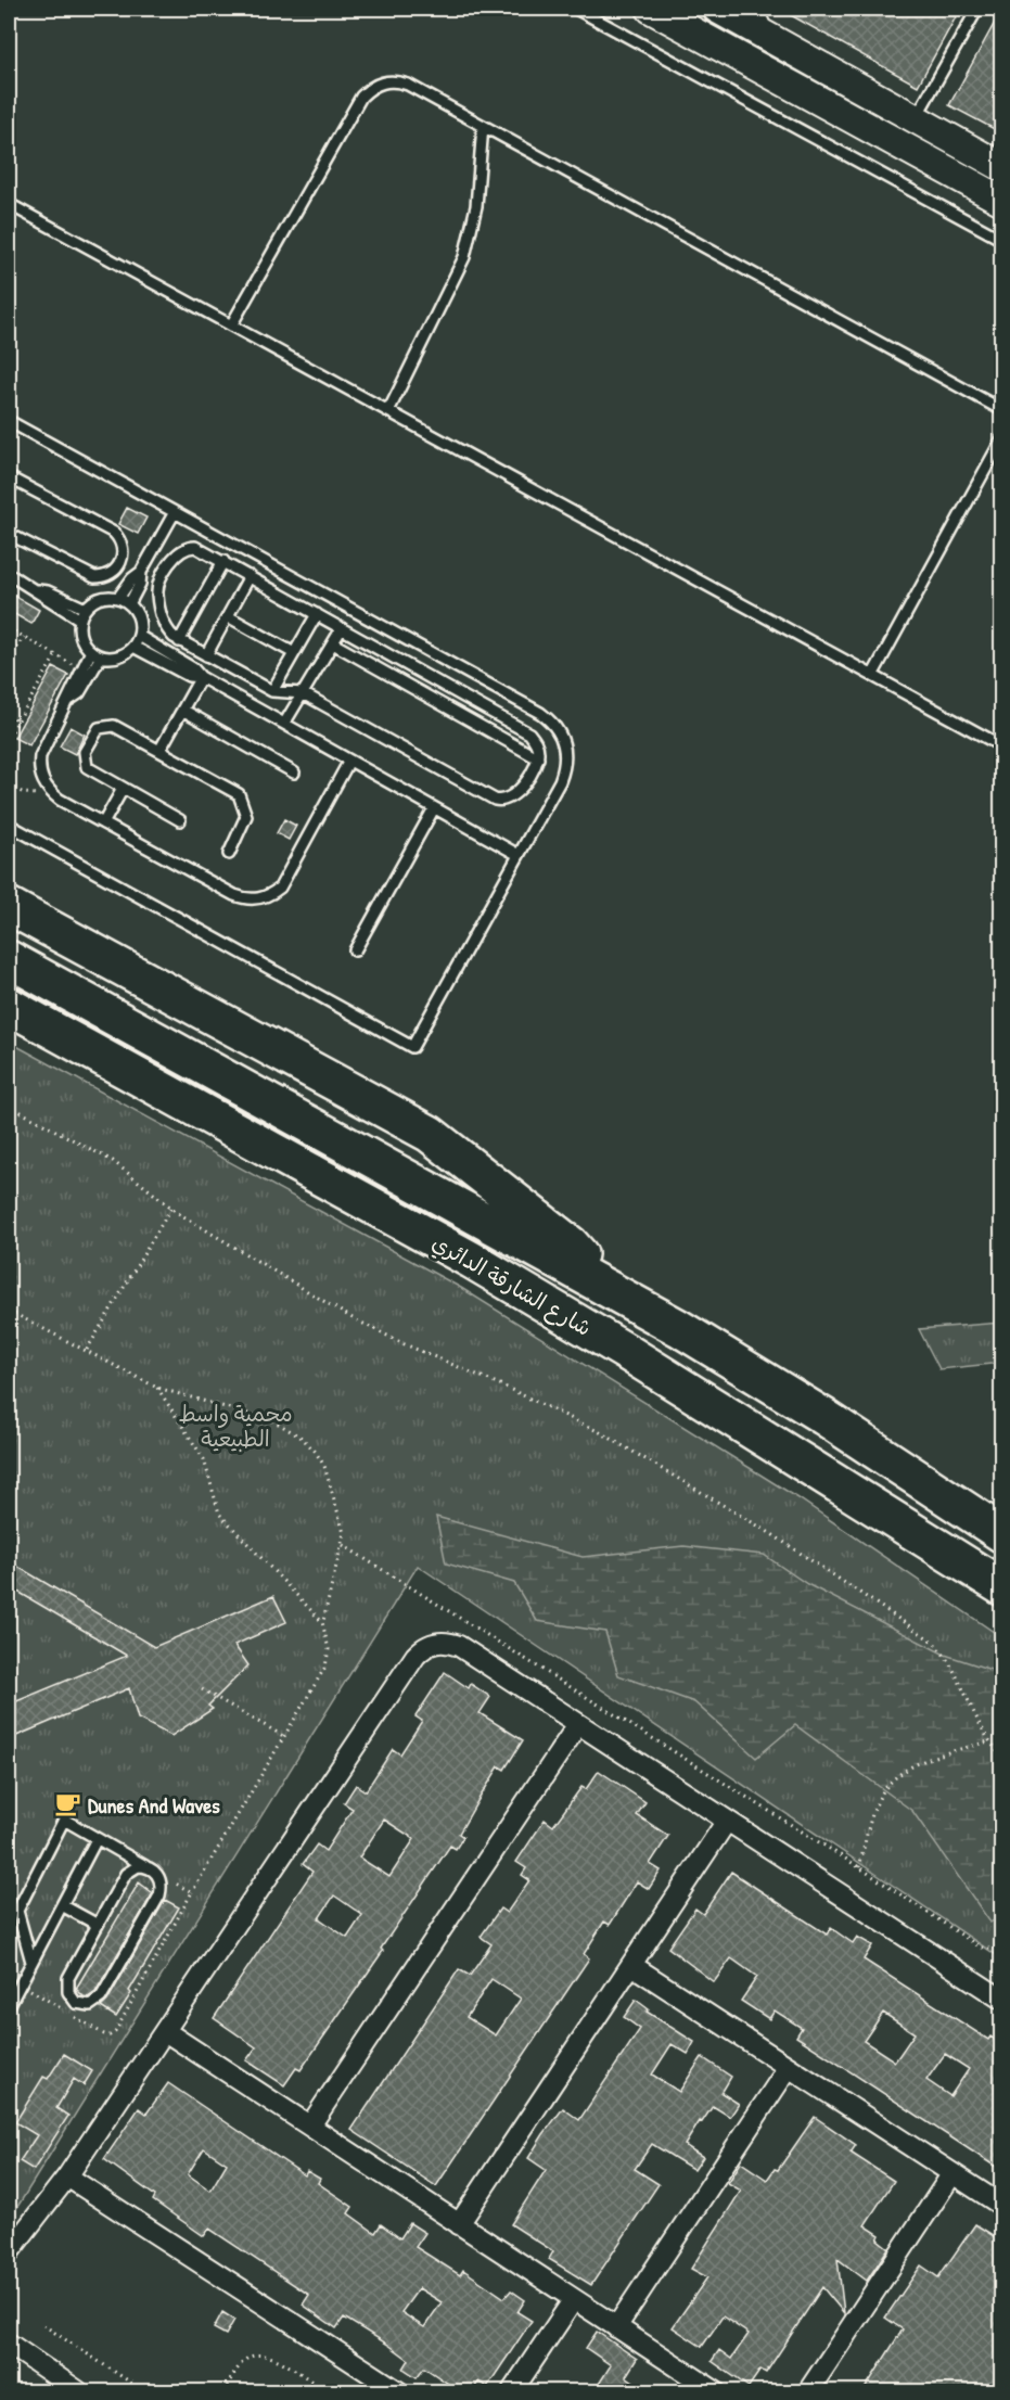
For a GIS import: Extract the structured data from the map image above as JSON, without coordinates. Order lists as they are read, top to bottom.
{
  "streets": {
    "highway": ["شارع الشارقة الدائري"]
  },
  "parks": ["محمية واسط الطبيعية"],
  "places": {
    "cafe": ["Dunes And Waves"]
  }
}
